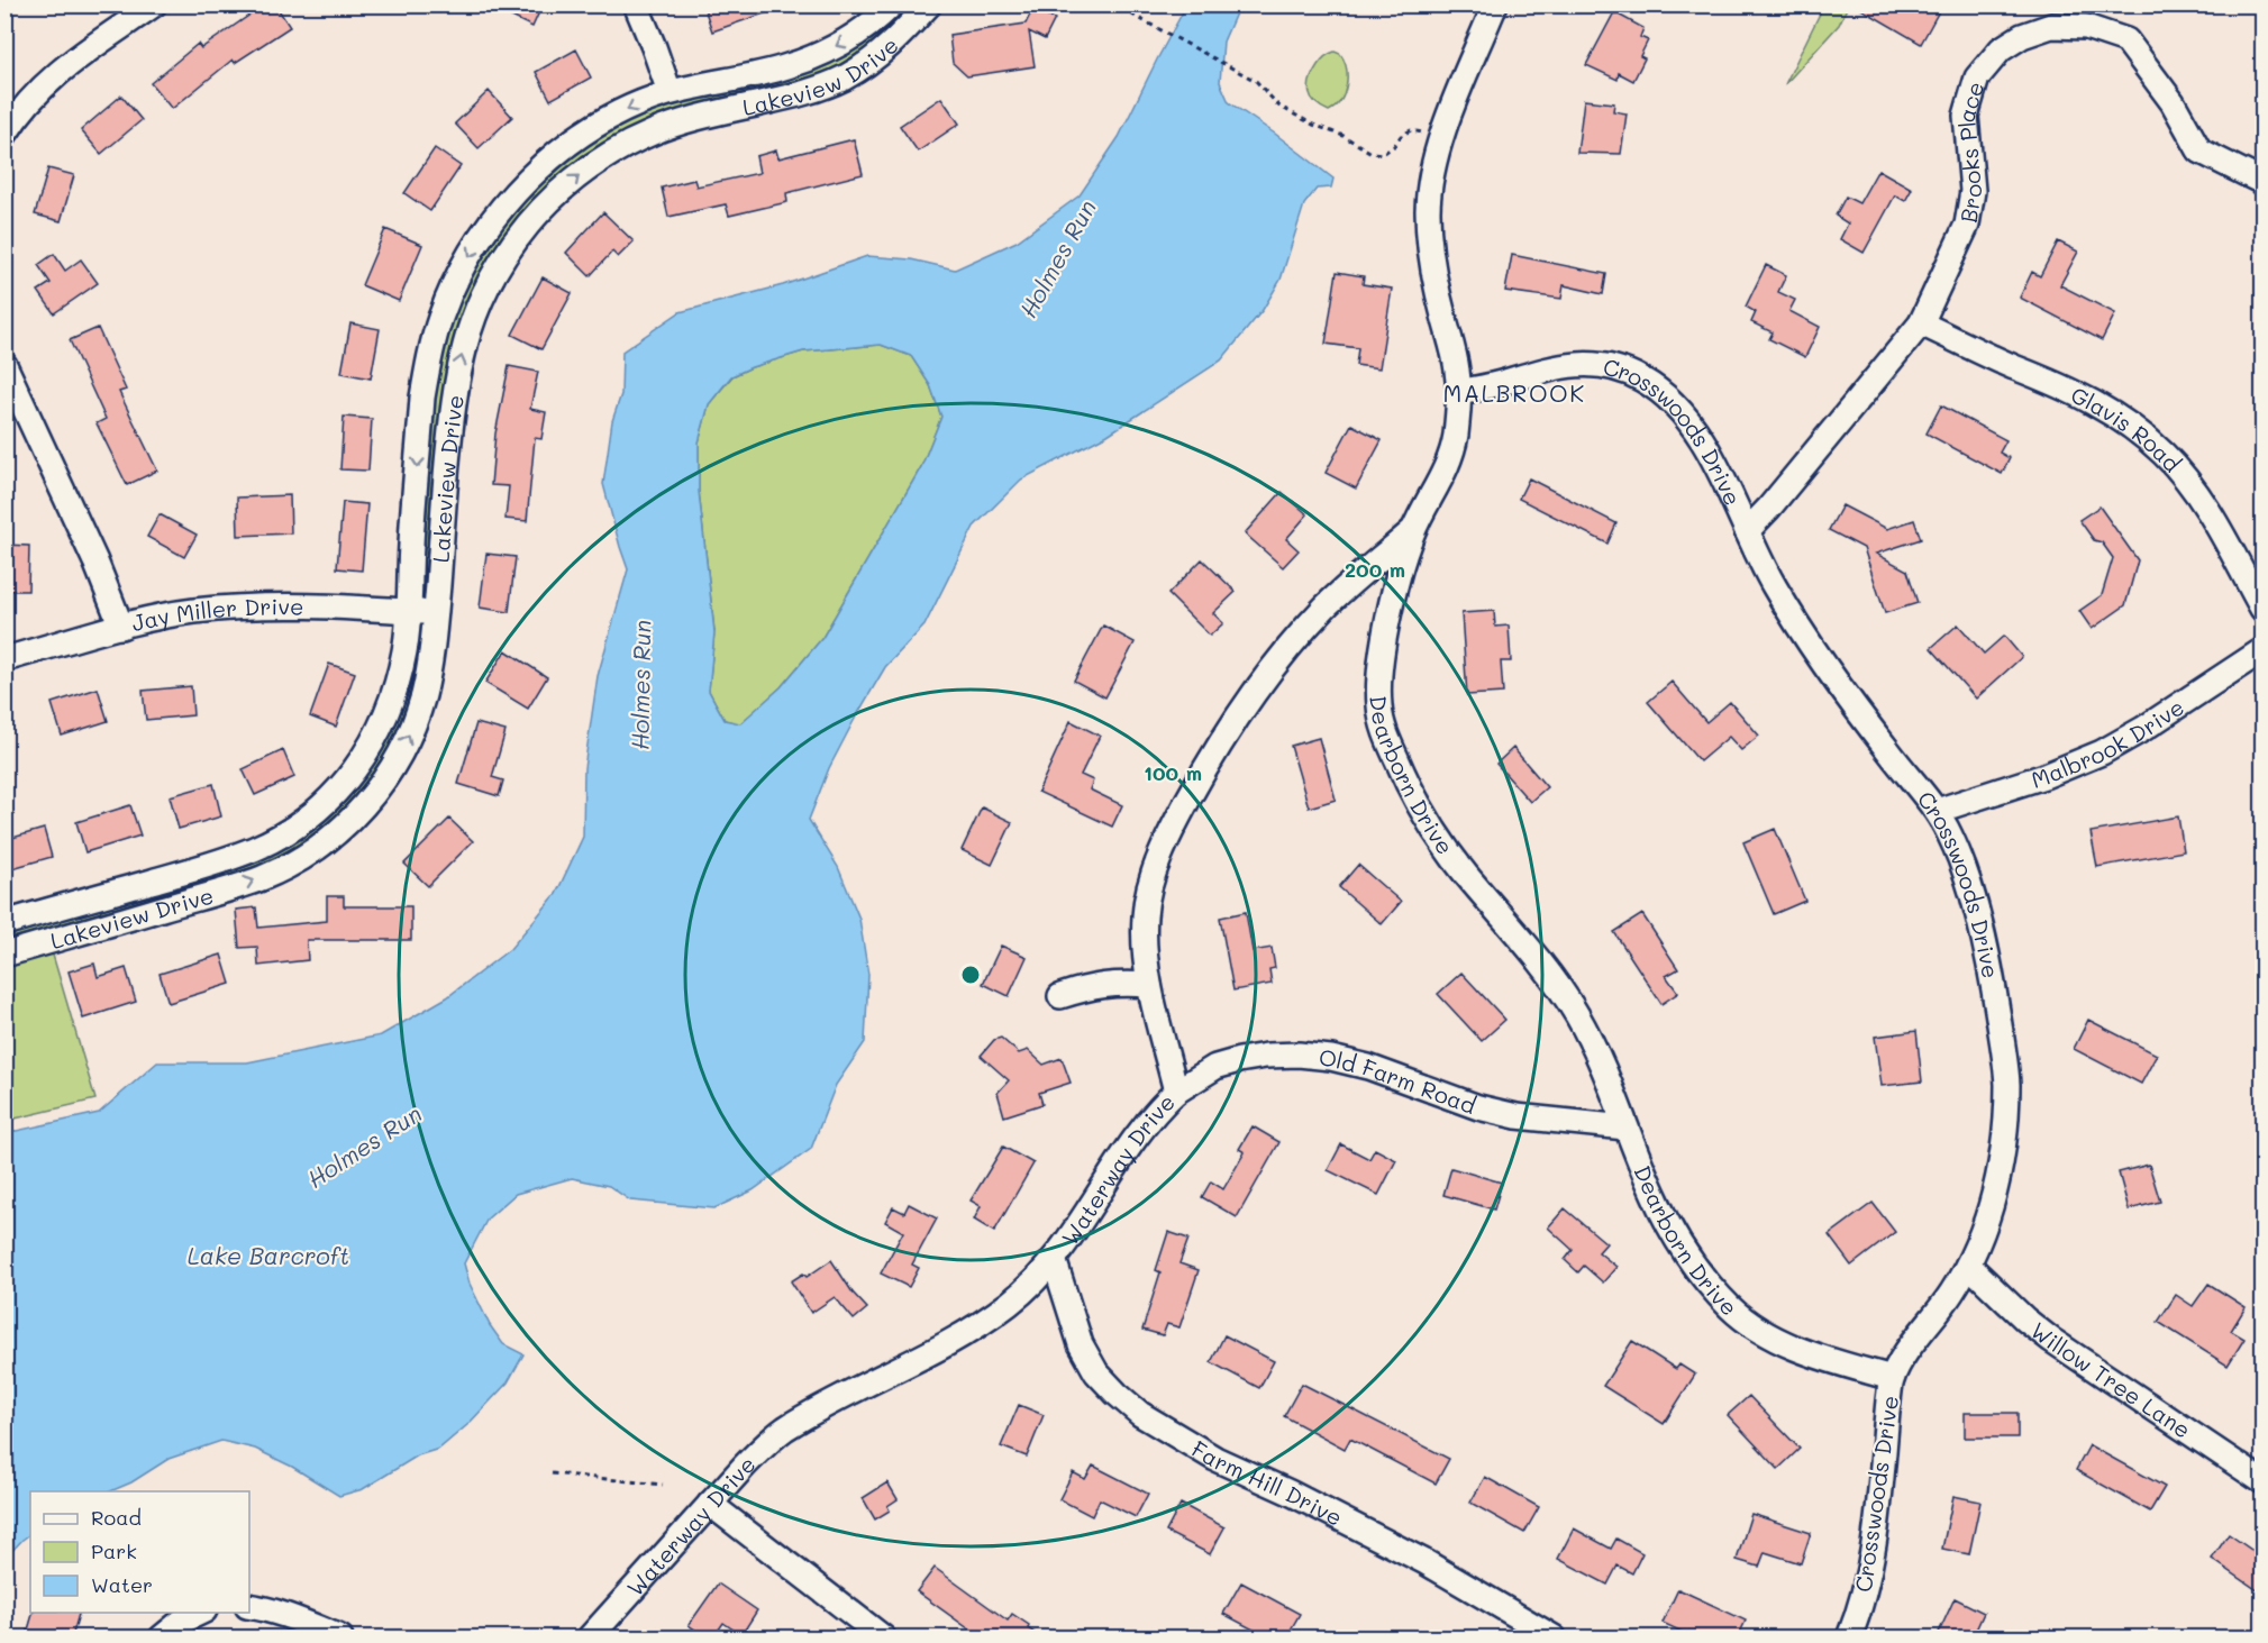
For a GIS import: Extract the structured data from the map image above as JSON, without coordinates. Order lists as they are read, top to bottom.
{
  "streets": {
    "street": [
      "Lakeview Drive",
      "Brooks Place",
      "Glavis Road",
      "Crosswoods Drive",
      "Jay Miller Drive",
      "Malbrook Drive",
      "Dearborn Drive",
      "Old Farm Road",
      "Waterway Drive",
      "Willow Tree Lane",
      "Farm Hill Drive"
    ]
  },
  "crossings": [
    ["Lakeview Drive", "Jay Miller Drive"],
    ["Brooks Place", "Glavis Road"],
    ["Brooks Place", "Crosswoods Drive"],
    ["Crosswoods Drive", "Malbrook Drive"],
    ["Crosswoods Drive", "Dearborn Drive"],
    ["Crosswoods Drive", "Willow Tree Lane"],
    ["Dearborn Drive", "Old Farm Road"],
    ["Dearborn Drive", "Waterway Drive"],
    ["Old Farm Road", "Waterway Drive"],
    ["Waterway Drive", "Farm Hill Drive"]
  ],
  "districts": ["MALBROOK"],
  "water": ["Holmes Run", "Lake Barcroft"],
  "legend": ["Road", "Park", "Water"],
  "rings": ["200 m", "100 m"]
}
